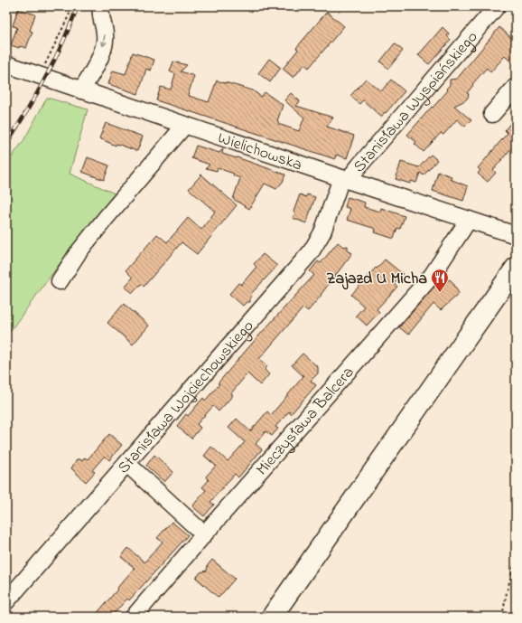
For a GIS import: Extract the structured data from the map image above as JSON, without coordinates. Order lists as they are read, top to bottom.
{
  "streets": {
    "street": [
      "Stanisława Wyspiańskiego",
      "Wielichowska",
      "Stanisława Wojciechowskiego",
      "Mieczysława Balcera"
    ]
  },
  "crossings": [
    ["Stanisława Wyspiańskiego", "Wielichowska"],
    ["Stanisława Wyspiańskiego", "Stanisława Wojciechowskiego"],
    ["Wielichowska", "Stanisława Wojciechowskiego"],
    ["Wielichowska", "Mieczysława Balcera"]
  ],
  "places": {
    "restaurant": ["Zajazd U Micha"]
  }
}
